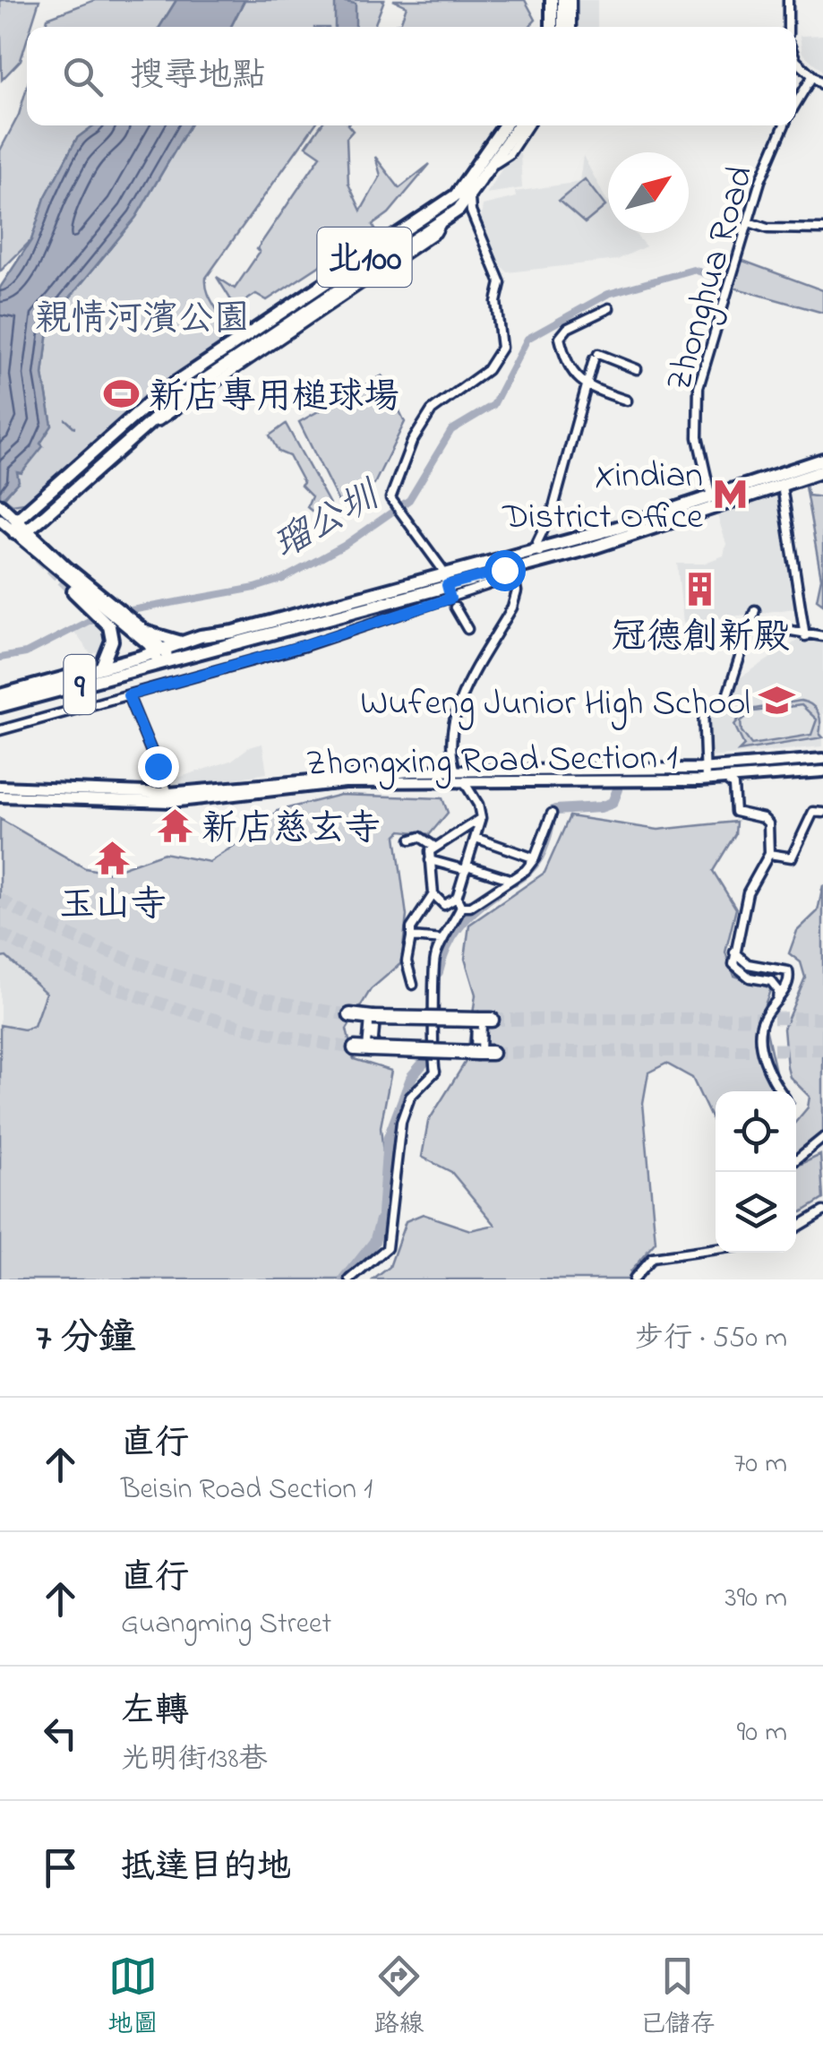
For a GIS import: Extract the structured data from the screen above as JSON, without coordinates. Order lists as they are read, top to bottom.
{
  "streets": {
    "main road": ["北100", "9"],
    "street": ["Zhonghua Road", "Zhongxing Road Section 1"]
  },
  "crossings": [
    ["Zhonghua Road", "9"]
  ],
  "water": ["瑠公圳"],
  "parks": ["親情河濱公園"],
  "places": {
    "sports": ["新店專用槌球場"],
    "metro station": ["Xindian District Office"],
    "building": ["冠德創新殿"],
    "school or university": ["Wufeng Junior High School"],
    "temple": ["新店慈玄寺", "玉山寺"]
  },
  "north": "top right",
  "page": {
    "search": "搜尋地點",
    "heading": ["7 分鐘", "步行 · 550 m"],
    "list": [
      ["直行", "Beisin Road Section 1", "70 m"],
      ["直行", "Guangming Street", "390 m"],
      ["左轉", "光明街138巷", "90 m"],
      "抵達目的地"
    ],
    "nav": ["地圖", "路線", "已儲存"]
  }
}
